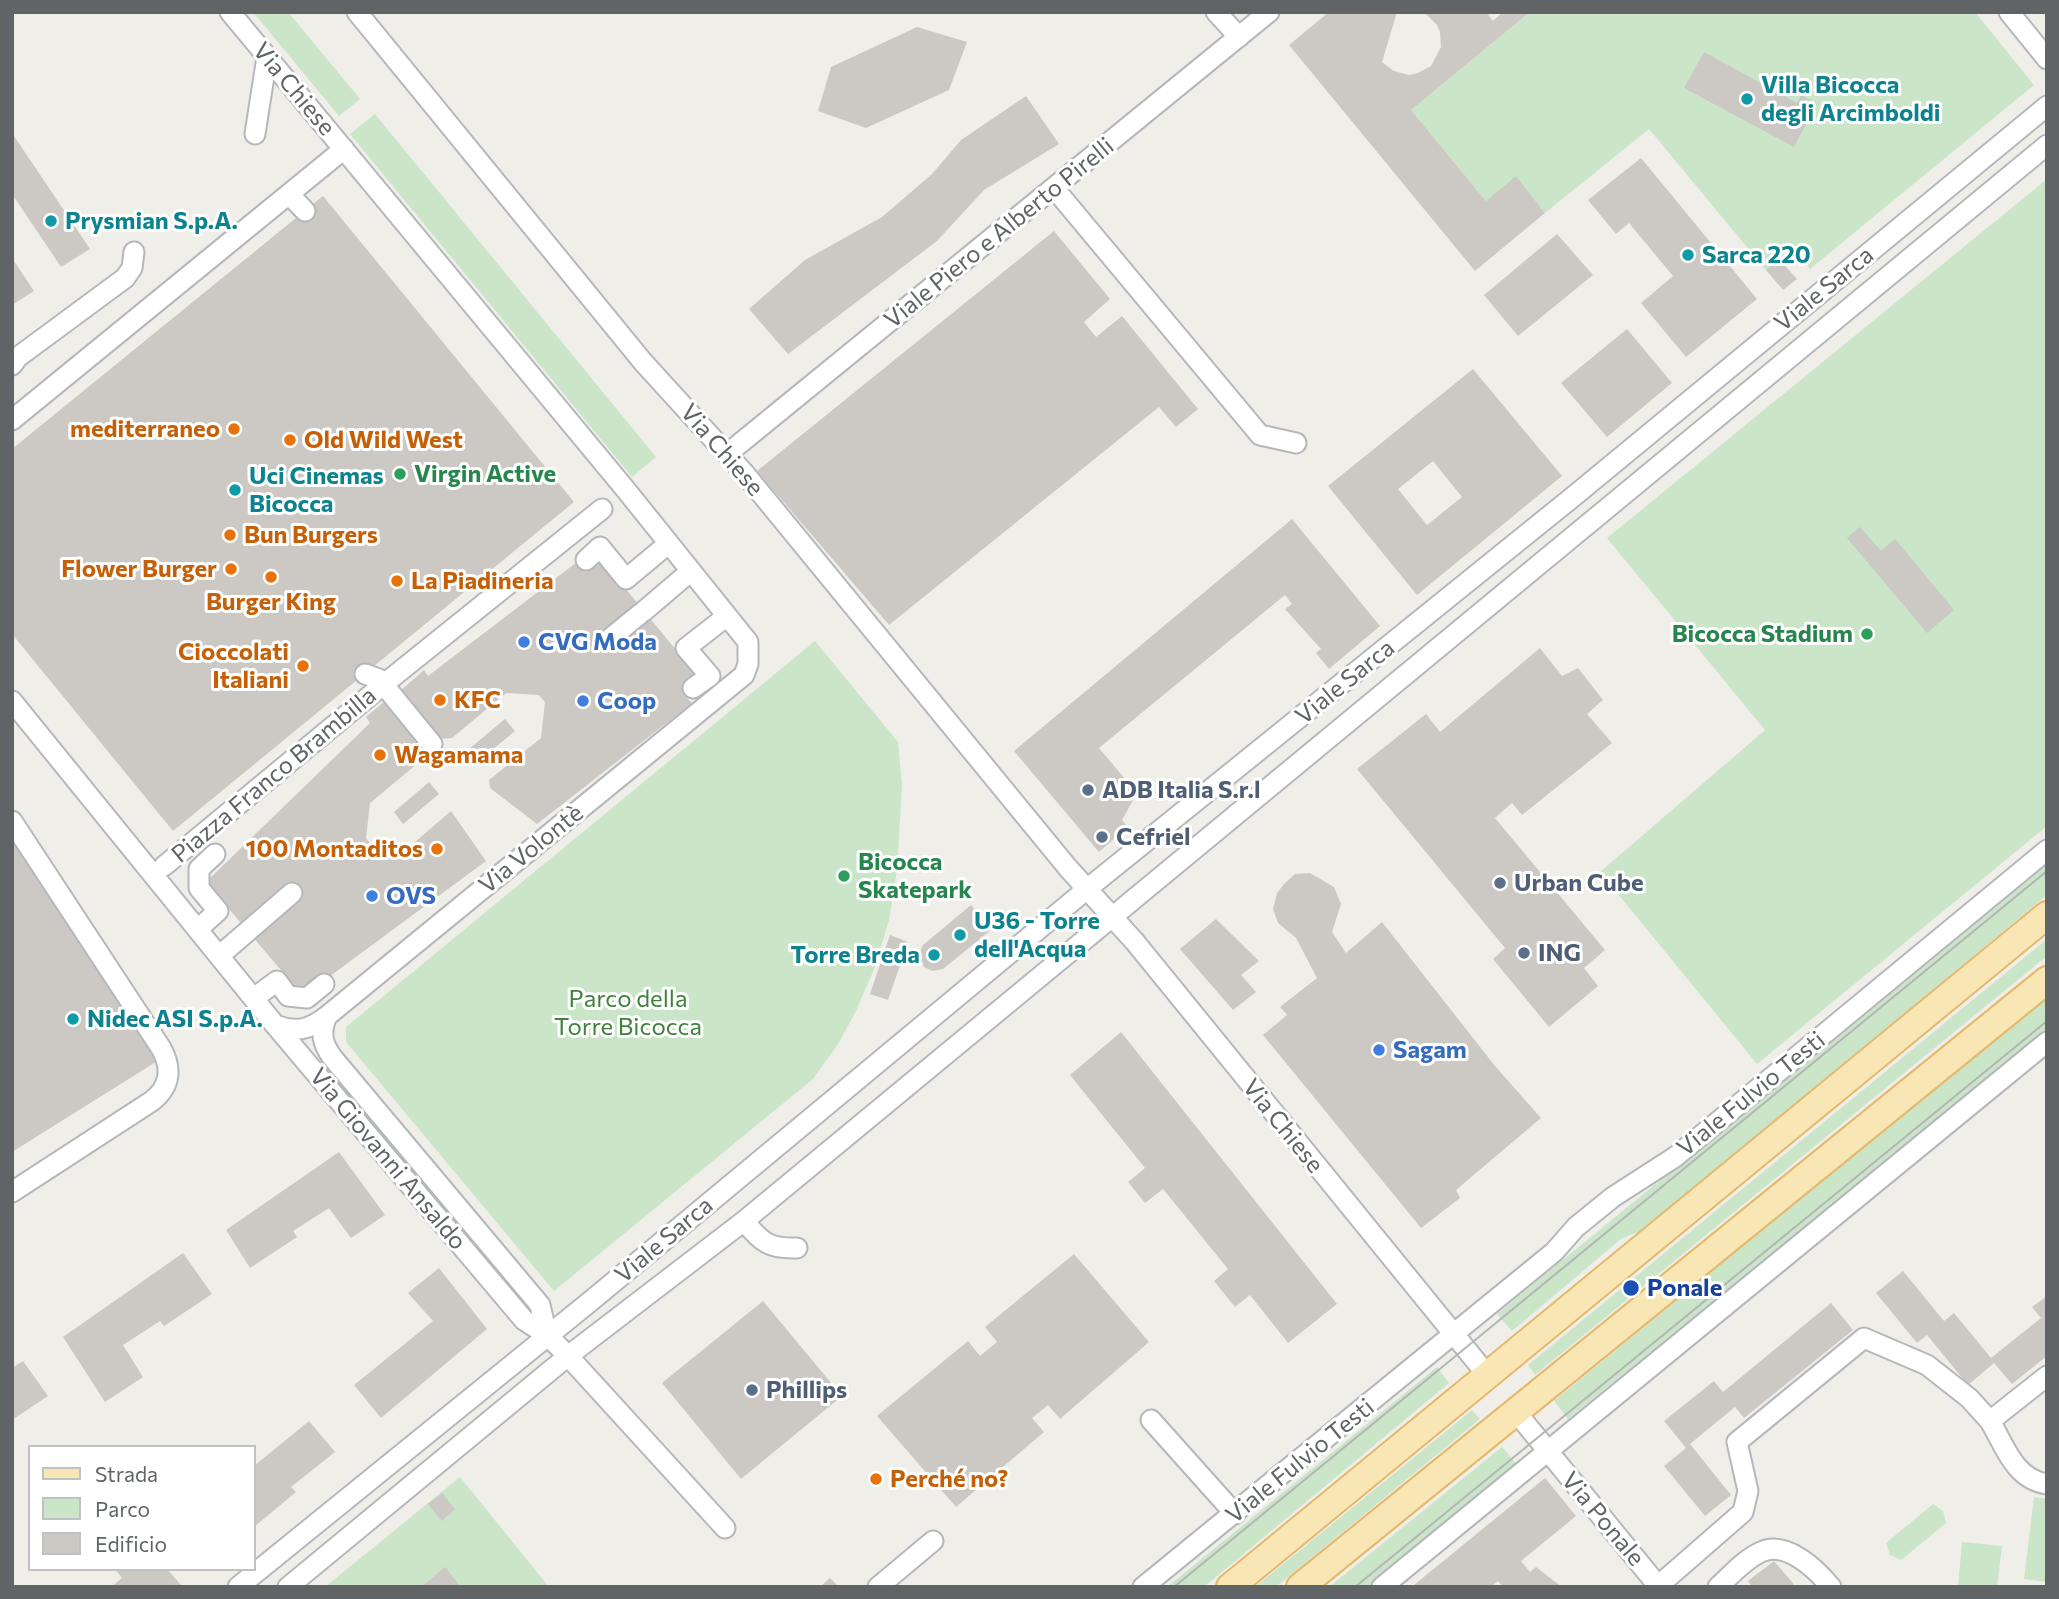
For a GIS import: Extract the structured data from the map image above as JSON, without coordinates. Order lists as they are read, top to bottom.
{
  "streets": {
    "main road": ["Viale Fulvio Testi"],
    "street": [
      "Via Chiese",
      "Viale Piero e Alberto Pirelli",
      "Viale Sarca",
      "Piazza Franco Brambilla",
      "Via Volontè",
      "Via Giovanni Ansaldo",
      "Via Ponale"
    ]
  },
  "crossings": [
    ["Via Chiese", "Viale Piero e Alberto Pirelli"],
    ["Via Chiese", "Viale Sarca"],
    ["Via Chiese", "Via Volontè"],
    ["Via Chiese", "Viale Fulvio Testi"],
    ["Viale Sarca", "Via Giovanni Ansaldo"],
    ["Via Volontè", "Via Giovanni Ansaldo"]
  ],
  "parks": ["Parco della Torre Bicocca"],
  "places": [
    "Villa Bicocca degli Arcimboldi",
    "Prysmian S.p.A.",
    "Sarca 220",
    "mediterraneo",
    "Old Wild West",
    "Virgin Active",
    "Uci Cinemas Bicocca",
    "Bun Burgers",
    "Flower Burger",
    "Burger King",
    "La Piadineria",
    "Bicocca Stadium",
    "CVG Moda",
    "Cioccolati Italiani",
    "KFC",
    "Coop",
    "Wagamama",
    "ADB Italia S.r.l",
    "Cefriel",
    "100 Montaditos",
    "Bicocca Skatepark",
    "Urban Cube",
    "OVS",
    "U36 - Torre dell'Acqua",
    "ING",
    "Torre Breda",
    "Nidec ASI S.p.A.",
    "Sagam",
    "Ponale",
    "Phillips",
    "Perché no?"
  ],
  "legend": ["Strada", "Parco", "Edificio"]
}
